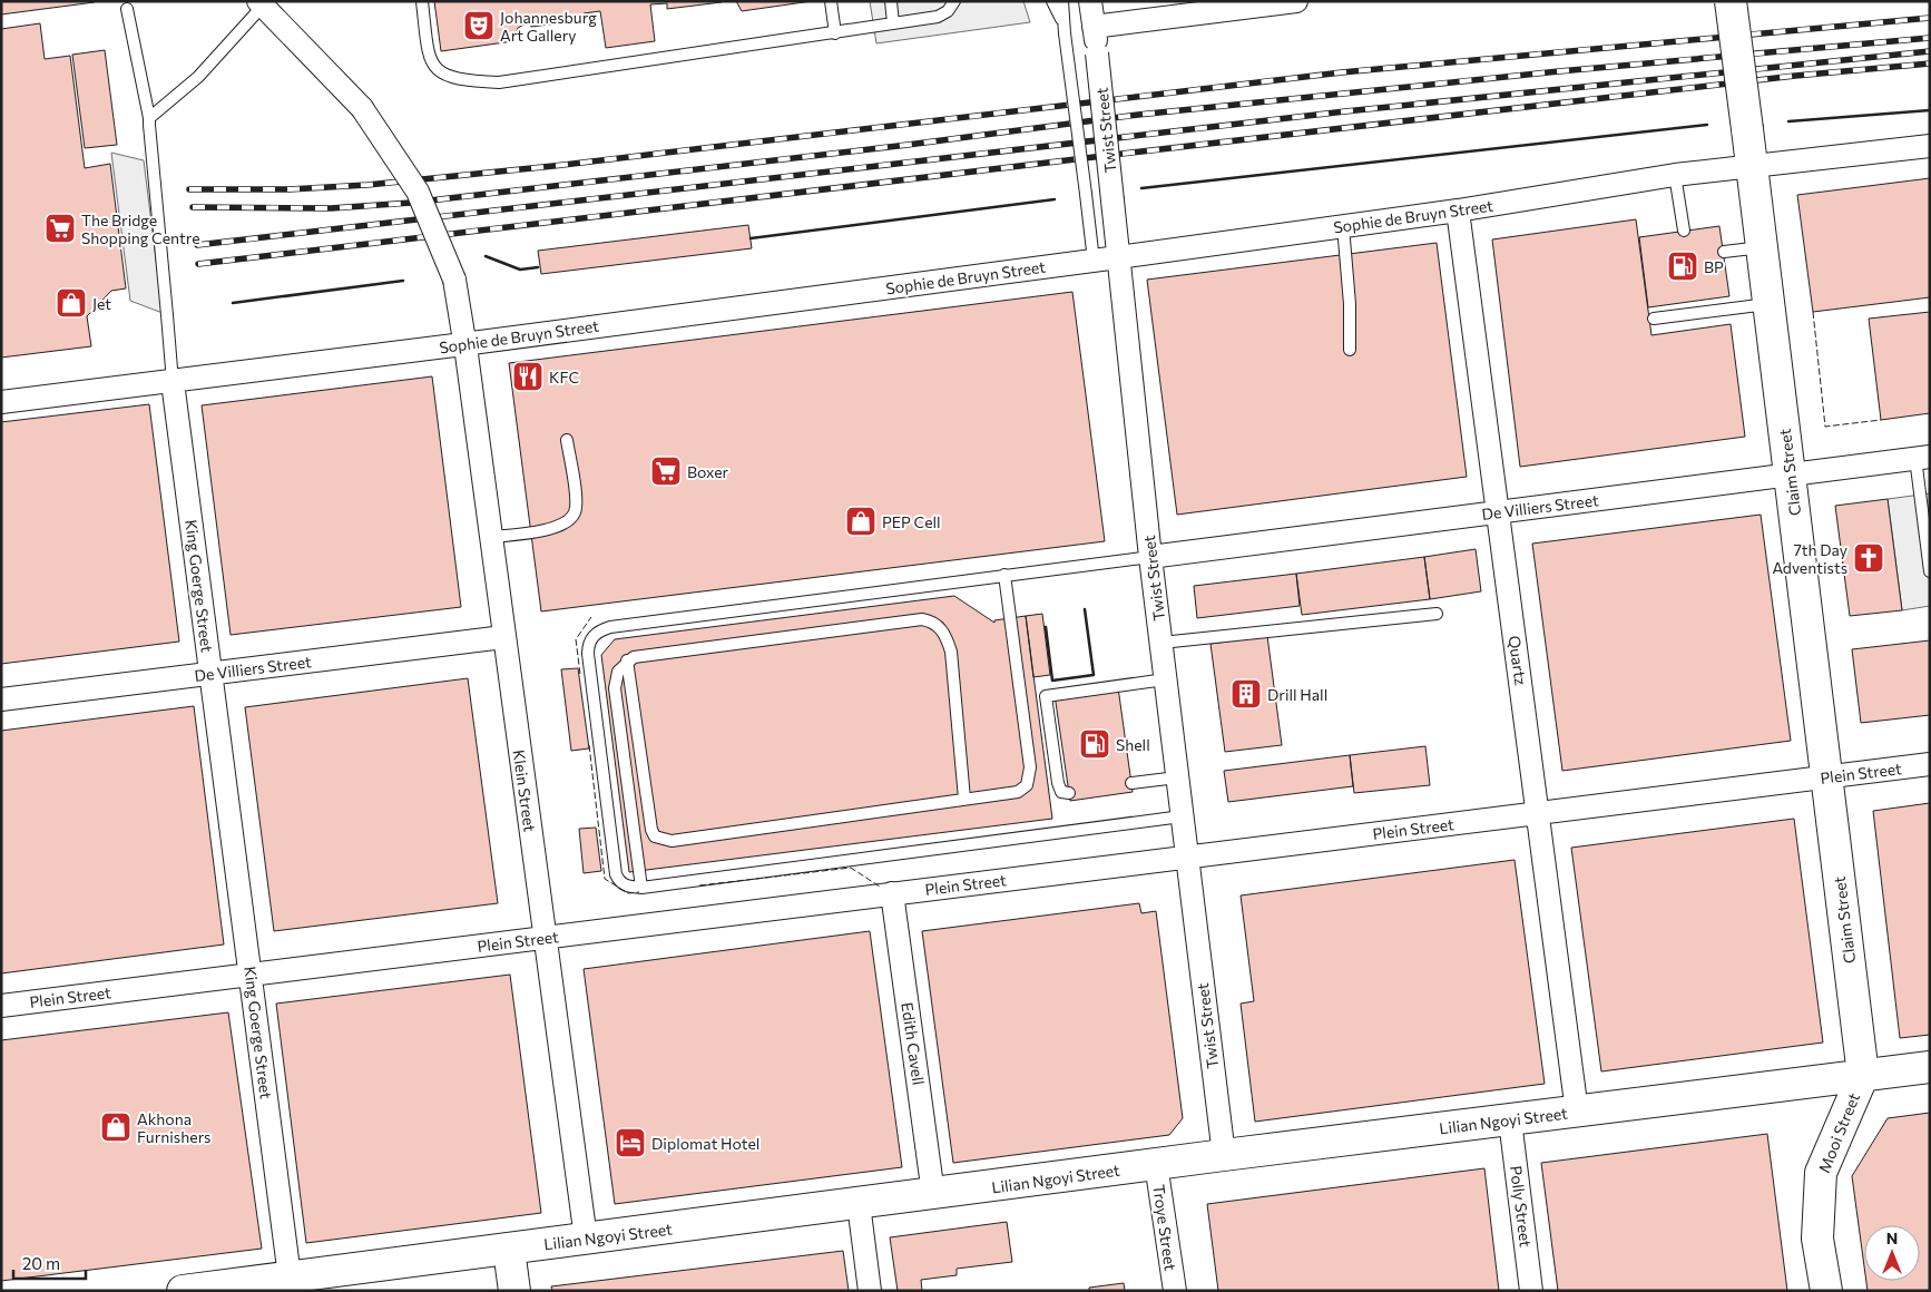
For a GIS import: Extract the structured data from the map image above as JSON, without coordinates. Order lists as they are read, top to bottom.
{
  "streets": {
    "street": [
      "Twist Street",
      "Sophie de Bruyn Street",
      "Claim Street",
      "De Villiers Street",
      "King Goerge Street",
      "Quartz",
      "Plein Street",
      "Klein Street",
      "Edith Cavell",
      "Lilian Ngoyi Street",
      "Mooi Street",
      "Polly Street",
      "Troye Street"
    ]
  },
  "crossings": [
    ["Twist Street", "Sophie de Bruyn Street"],
    ["Twist Street", "De Villiers Street"],
    ["Twist Street", "Plein Street"],
    ["Twist Street", "Lilian Ngoyi Street"],
    ["Sophie de Bruyn Street", "Claim Street"],
    ["Sophie de Bruyn Street", "King Goerge Street"],
    ["Sophie de Bruyn Street", "Quartz"],
    ["Sophie de Bruyn Street", "Klein Street"],
    ["Claim Street", "De Villiers Street"],
    ["Claim Street", "Plein Street"],
    ["Claim Street", "Lilian Ngoyi Street"],
    ["Claim Street", "Mooi Street"],
    ["De Villiers Street", "King Goerge Street"],
    ["De Villiers Street", "Quartz"],
    ["De Villiers Street", "Klein Street"],
    ["King Goerge Street", "Plein Street"],
    ["King Goerge Street", "Lilian Ngoyi Street"],
    ["Quartz", "Plein Street"],
    ["Quartz", "Lilian Ngoyi Street"],
    ["Plein Street", "Klein Street"],
    ["Plein Street", "Edith Cavell"],
    ["Klein Street", "Lilian Ngoyi Street"],
    ["Edith Cavell", "Lilian Ngoyi Street"],
    ["Lilian Ngoyi Street", "Mooi Street"],
    ["Lilian Ngoyi Street", "Polly Street"],
    ["Lilian Ngoyi Street", "Troye Street"]
  ],
  "places": {
    "theatre": ["Johannesburg Art Gallery"],
    "supermarket": ["The Bridge Shopping Centre", "Boxer"],
    "fuel station": ["BP", "Shell"],
    "shop": ["Jet", "PEP Cell", "Akhona Furnishers"],
    "restaurant": ["KFC"],
    "church": ["7th Day Adventists"],
    "building": ["Drill Hall"],
    "hotel": ["Diplomat Hotel"]
  },
  "scale_bar": "20 m",
  "north": "top"
}
